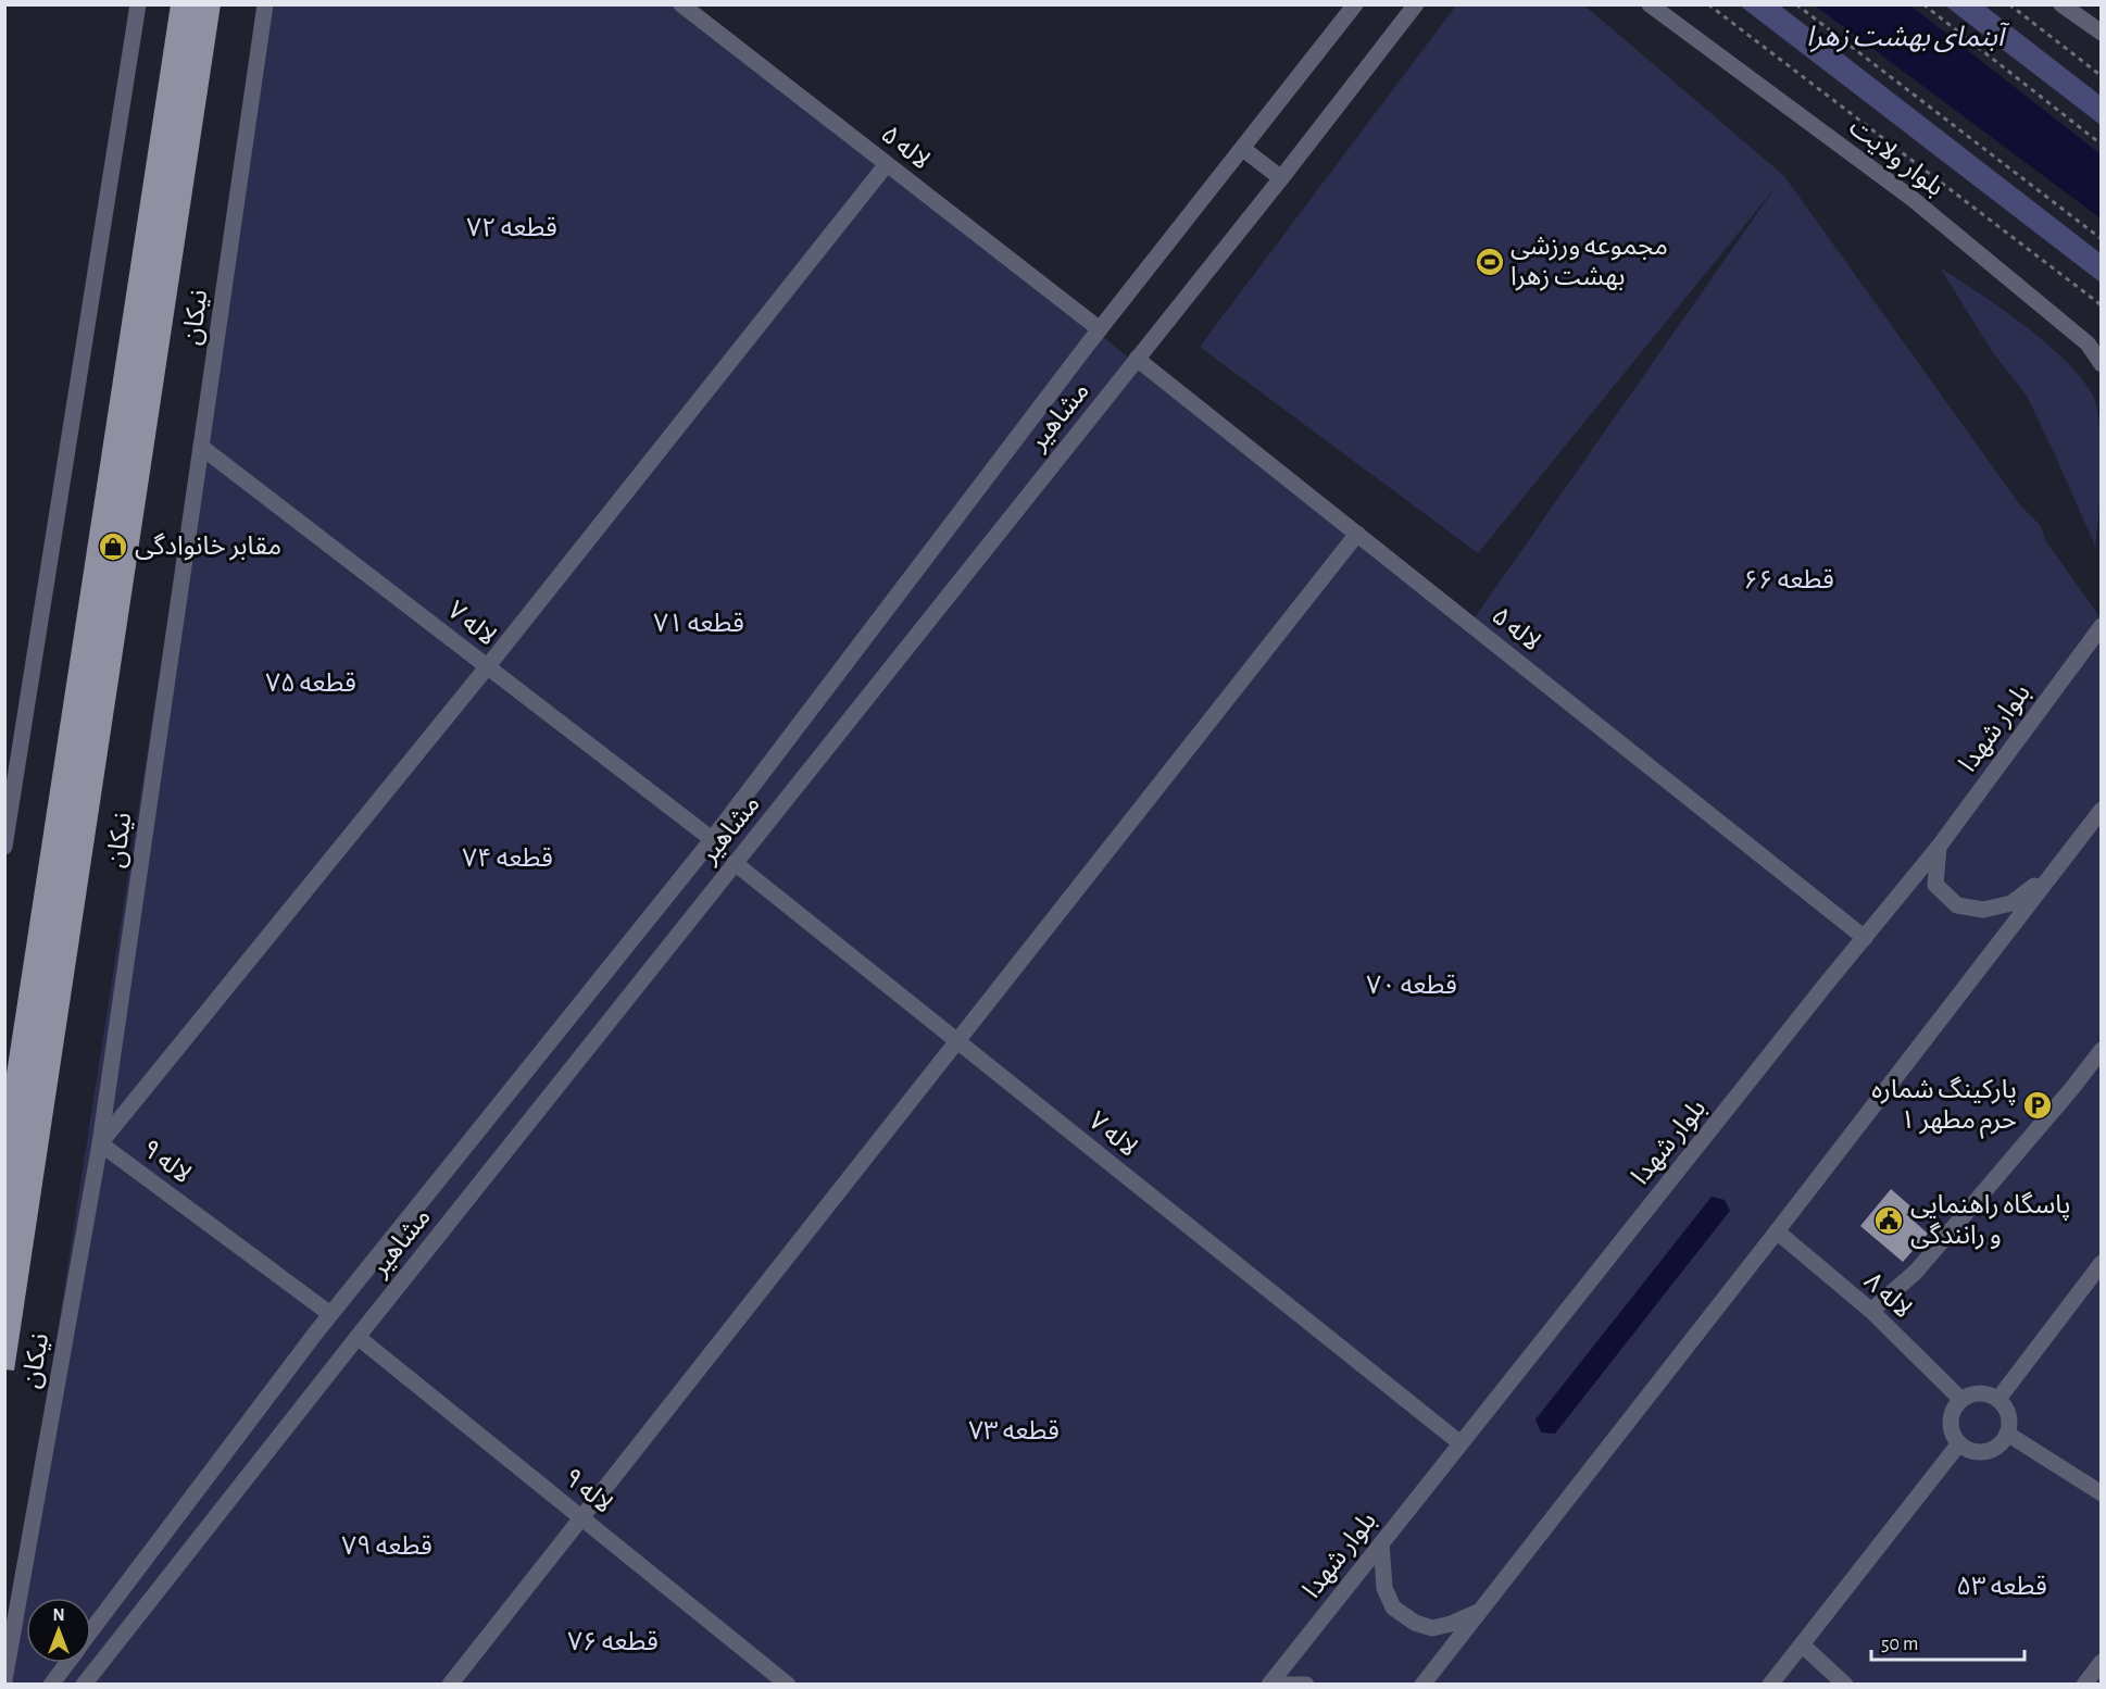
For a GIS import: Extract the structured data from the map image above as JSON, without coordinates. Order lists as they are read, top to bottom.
{
  "streets": {
    "street": [
      "لاله ۵",
      "بلوار ولایت",
      "نیکان",
      "مشاهیر",
      "لاله ۷",
      "بلوار شهدا",
      "لاله ۹",
      "لاله ۸"
    ]
  },
  "crossings": [
    ["لاله ۵", "مشاهیر"],
    ["لاله ۵", "بلوار شهدا"],
    ["نیکان", "لاله ۷"],
    ["نیکان", "لاله ۹"],
    ["مشاهیر", "لاله ۷"],
    ["مشاهیر", "لاله ۹"],
    ["لاله ۷", "بلوار شهدا"]
  ],
  "water": ["آبنمای بهشت زهرا"],
  "parks": [
    "قطعه ۷۲",
    "قطعه ۶۶",
    "قطعه ۷۱",
    "قطعه ۷۵",
    "قطعه ۷۴",
    "قطعه ۷۰",
    "قطعه ۷۳",
    "قطعه ۷۹",
    "قطعه ۵۳",
    "قطعه ۷۶"
  ],
  "places": {
    "sports": ["مجموعه ورزشی بهشت زهرا"],
    "shop": ["مقابر خانوادگی"],
    "parking": ["پارکینگ شماره ۱ حرم مطهر"],
    "public building": ["پاسگاه راهنمایی و رانندگی"]
  },
  "scale_bar": "50 m",
  "north": "top"
}
